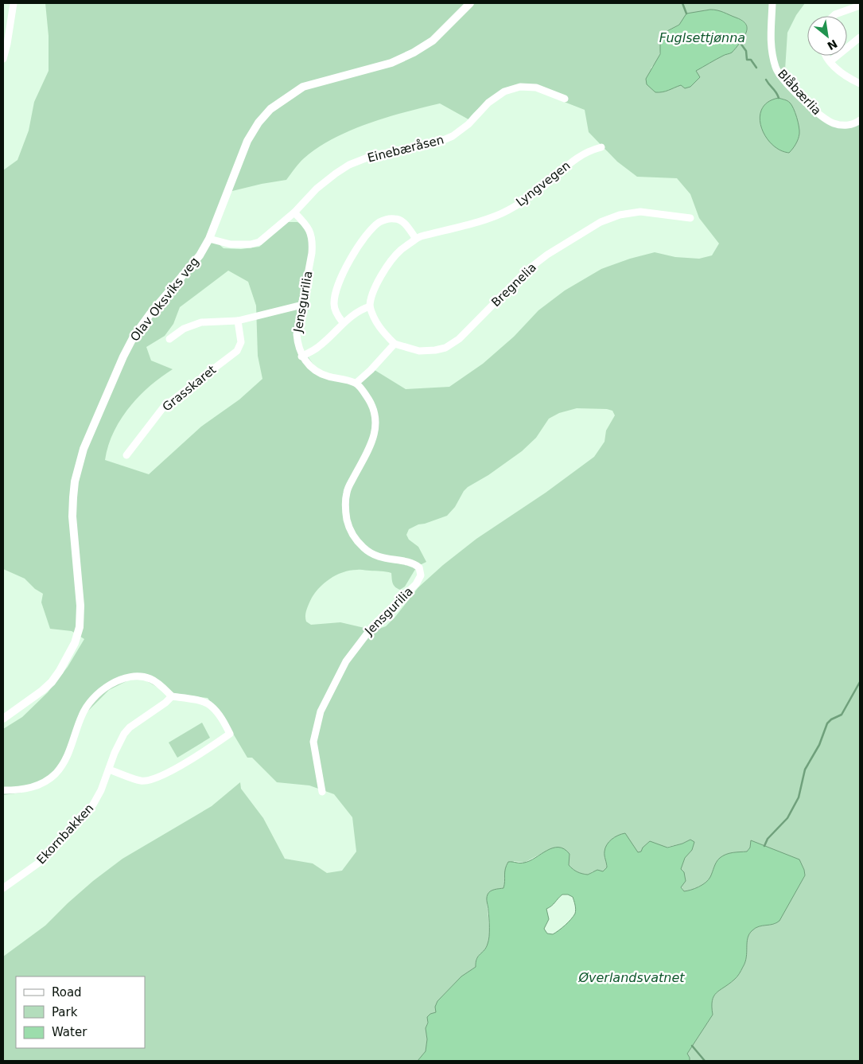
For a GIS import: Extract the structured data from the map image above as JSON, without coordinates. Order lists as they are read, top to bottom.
{
  "streets": {
    "street": [
      "Blåbærlia",
      "Einebæråsen",
      "Lyngvegen",
      "Bregnelia",
      "Olav Oksviks veg",
      "Jensgurilia",
      "Grasskaret",
      "Ekornbakken"
    ]
  },
  "crossings": [
    ["Einebæråsen", "Olav Oksviks veg"],
    ["Einebæråsen", "Jensgurilia"]
  ],
  "water": ["Fuglsettjønna", "Øverlandsvatnet"],
  "legend": ["Road", "Park", "Water"],
  "north": "bottom right"
}
